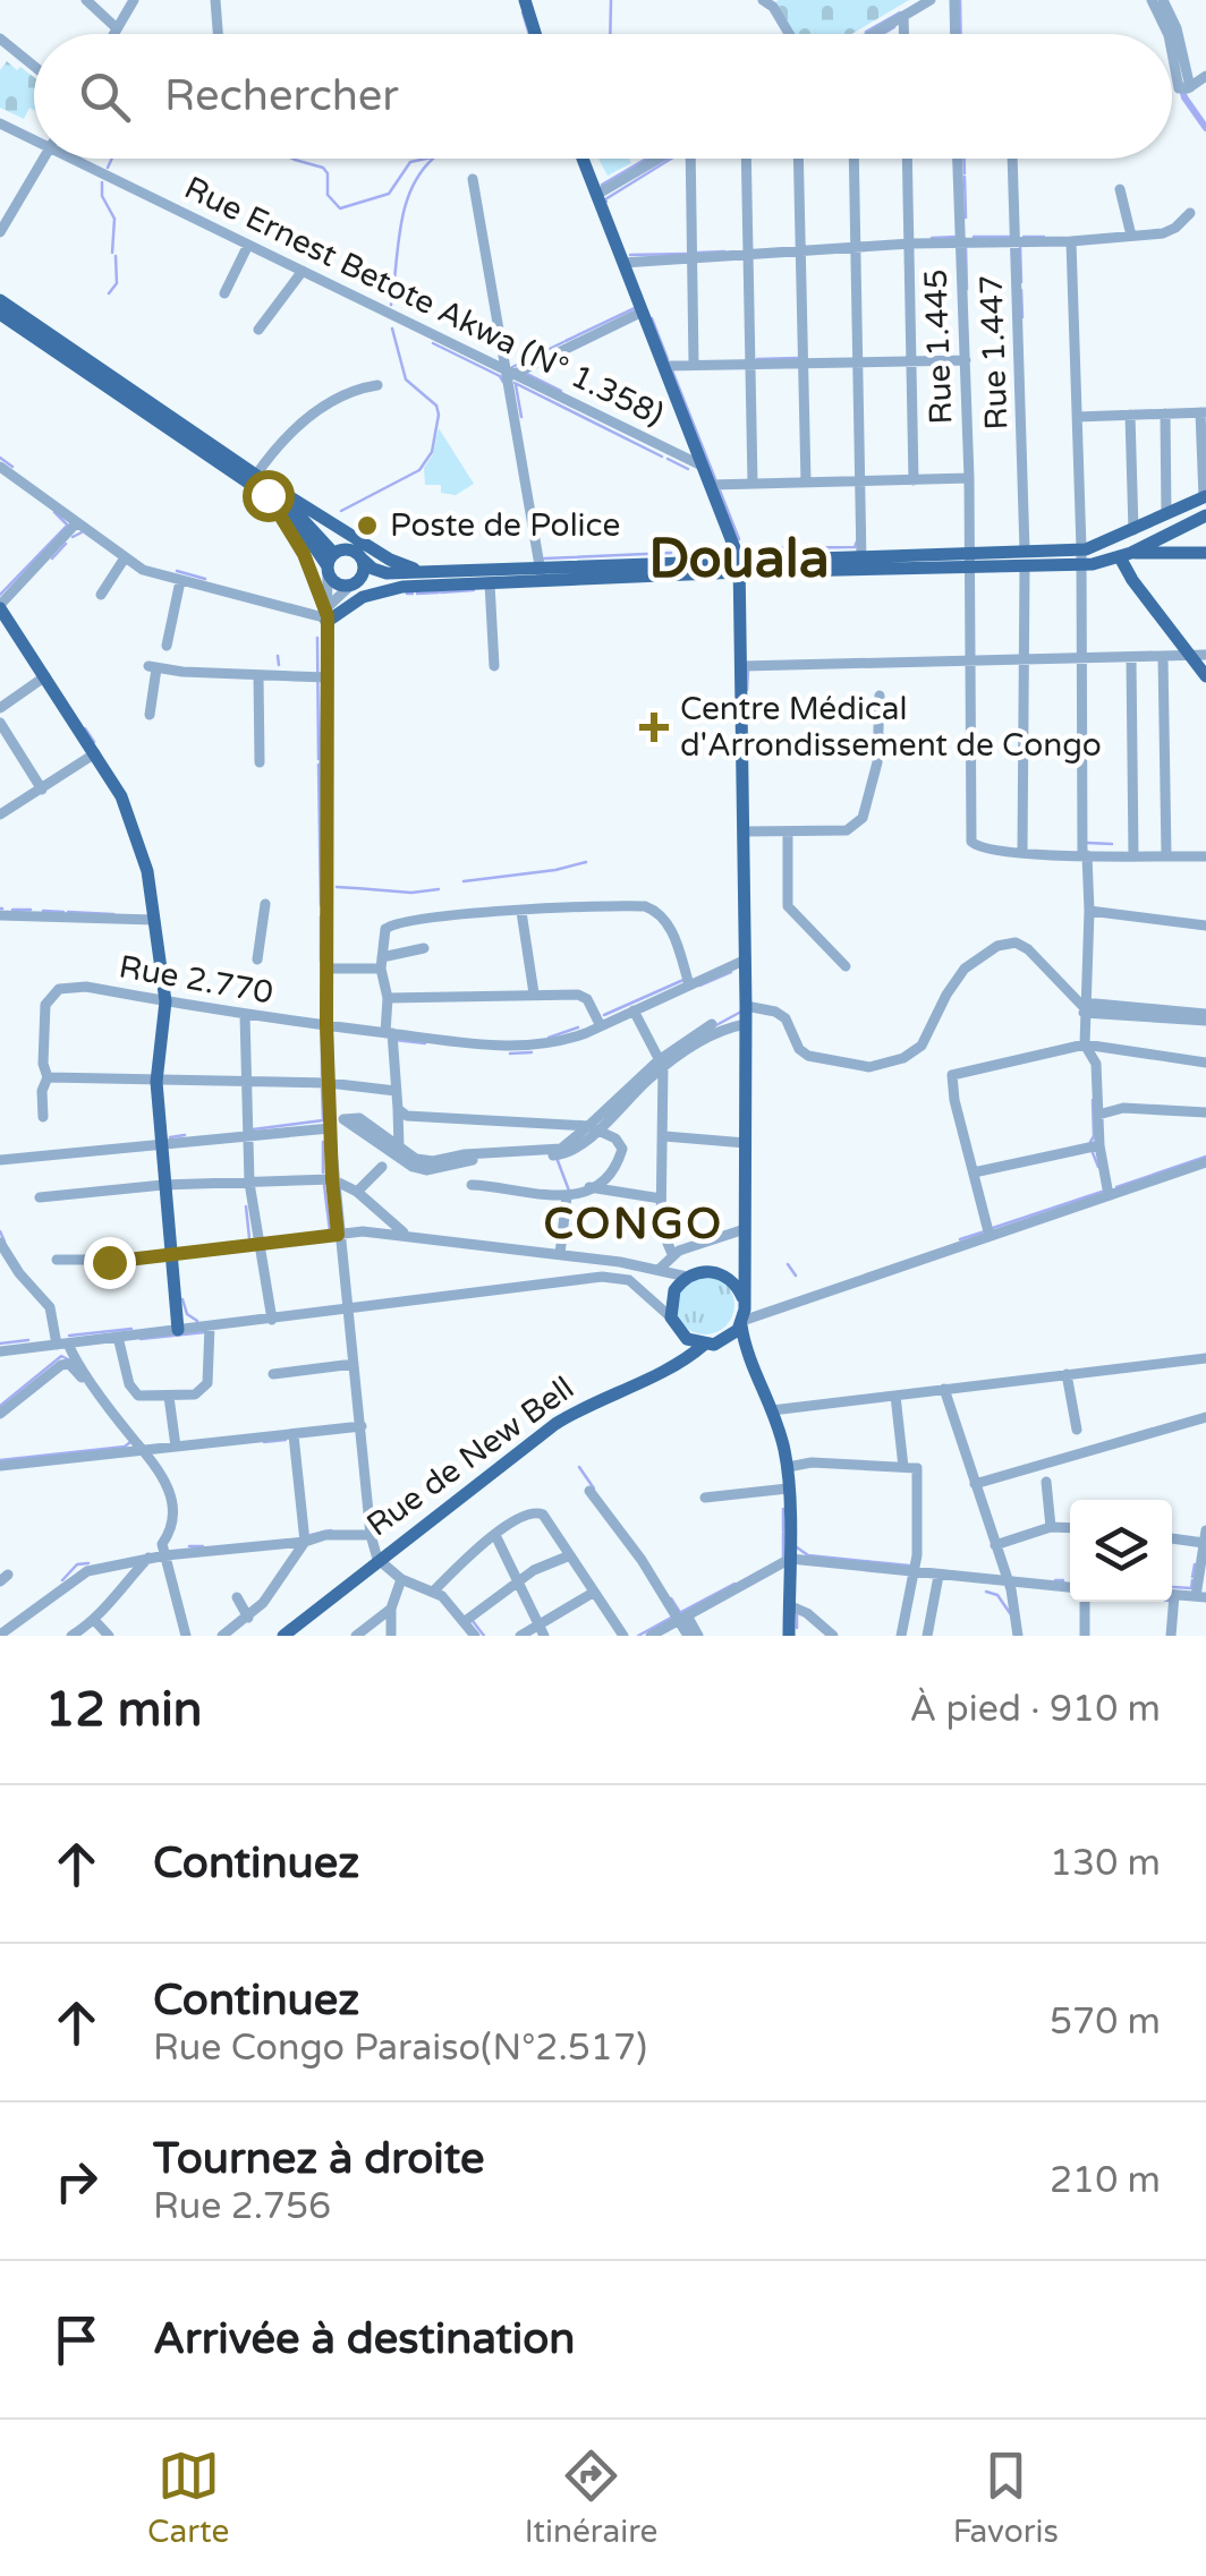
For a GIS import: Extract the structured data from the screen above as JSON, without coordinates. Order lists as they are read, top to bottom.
{
  "streets": {
    "main road": ["Rue de New Bell"],
    "street": [
      "Rue Ernest Betote Akwa (N° 1.358)",
      "Rue 1.445",
      "Rue 1.447",
      "Rue 2.770"
    ]
  },
  "crossings": [
    ["Rue 1.445", "Rue 1.447"]
  ],
  "districts": ["Douala", "CONGO"],
  "places": {
    "other": ["Poste de Police"],
    "health": ["Centre Médical d'Arrondissement de Congo"]
  },
  "page": {
    "search": "Rechercher",
    "heading": ["12 min", "À pied · 910 m"],
    "list": [
      ["Continuez", "130 m"],
      ["Continuez", "Rue Congo Paraiso(N°2.517)", "570 m"],
      ["Tournez à droite", "Rue 2.756", "210 m"],
      "Arrivée à destination"
    ],
    "nav": ["Carte", "Itinéraire", "Favoris"]
  }
}
